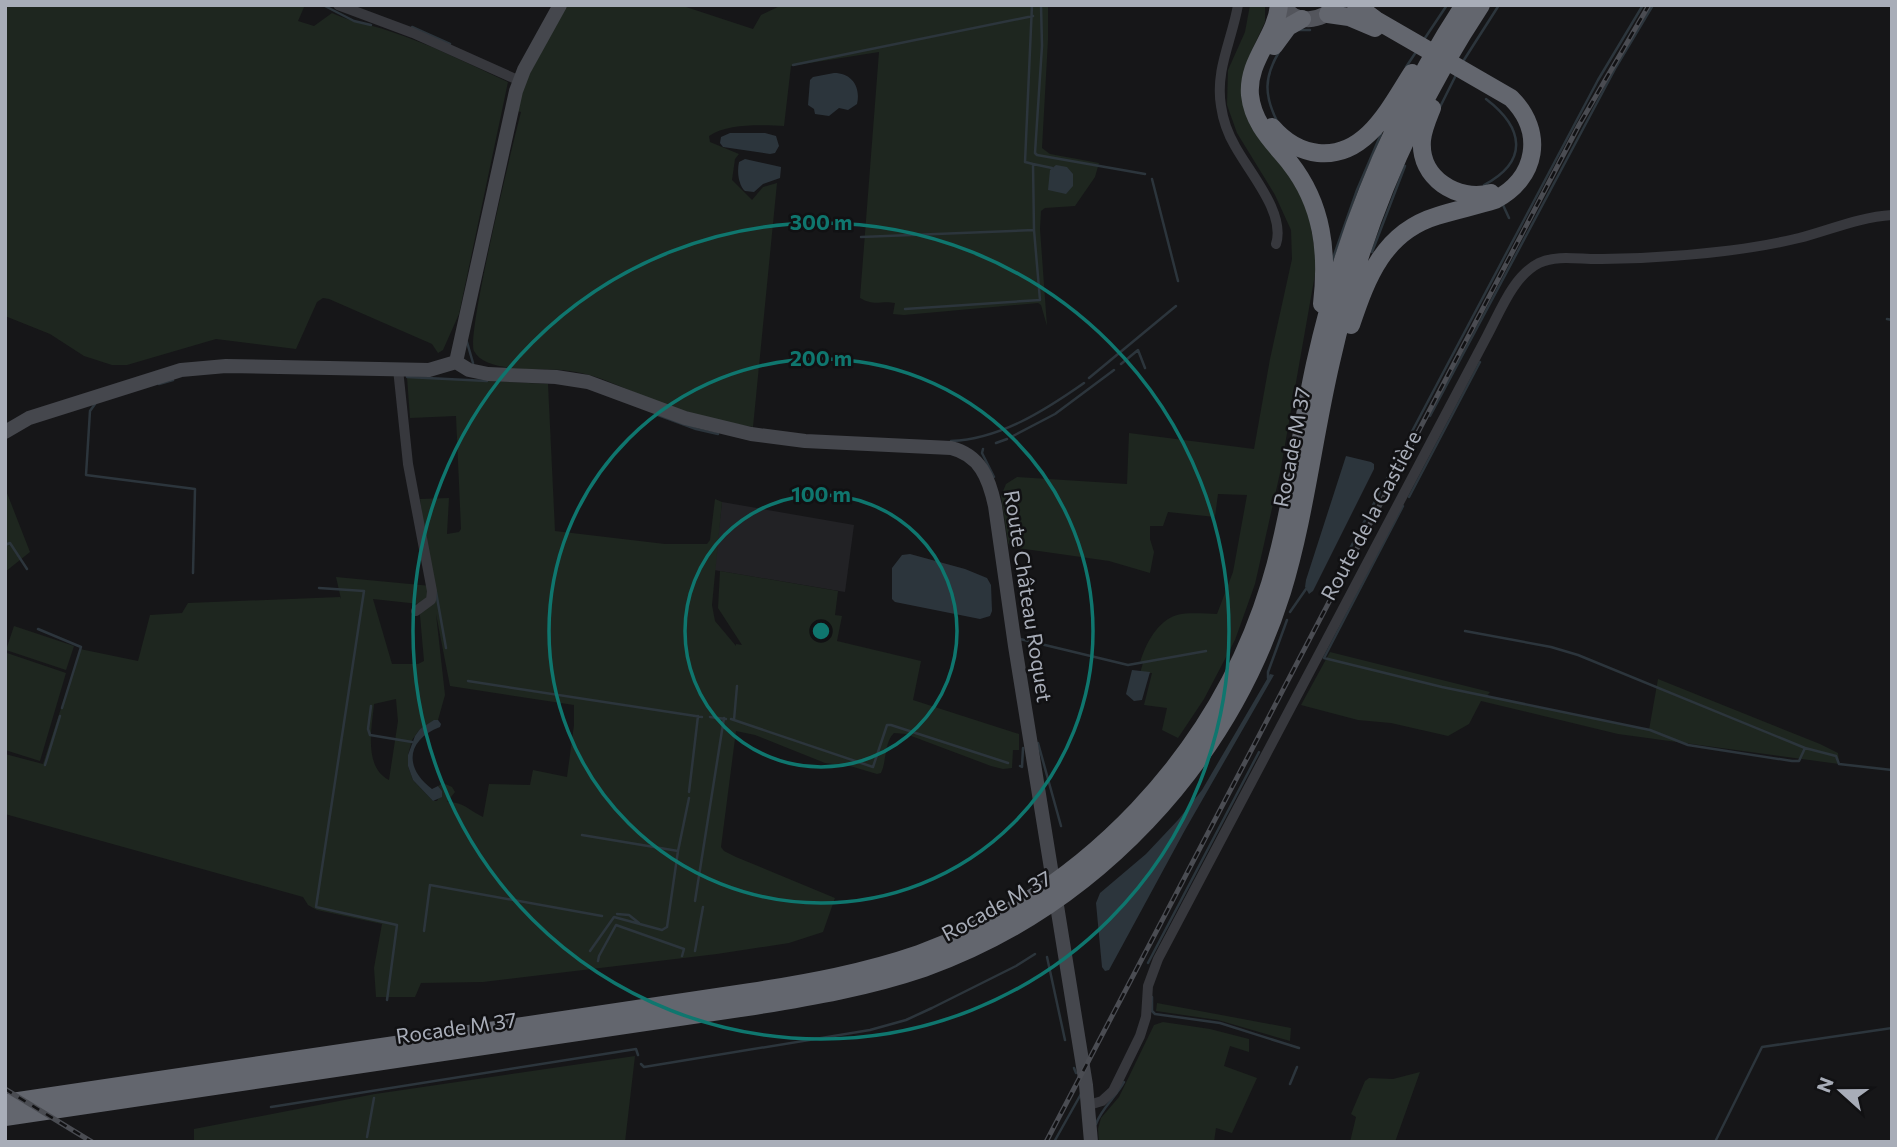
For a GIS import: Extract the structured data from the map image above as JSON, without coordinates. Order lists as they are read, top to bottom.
{
  "streets": {
    "highway": ["Rocade M 37"],
    "street": ["Route de la Gastière", "Route Château Roquet"]
  },
  "crossings": [
    ["Route de la Gastière", "Route Château Roquet"]
  ],
  "north": "left",
  "rings": ["300 m", "200 m", "100 m"]
}
